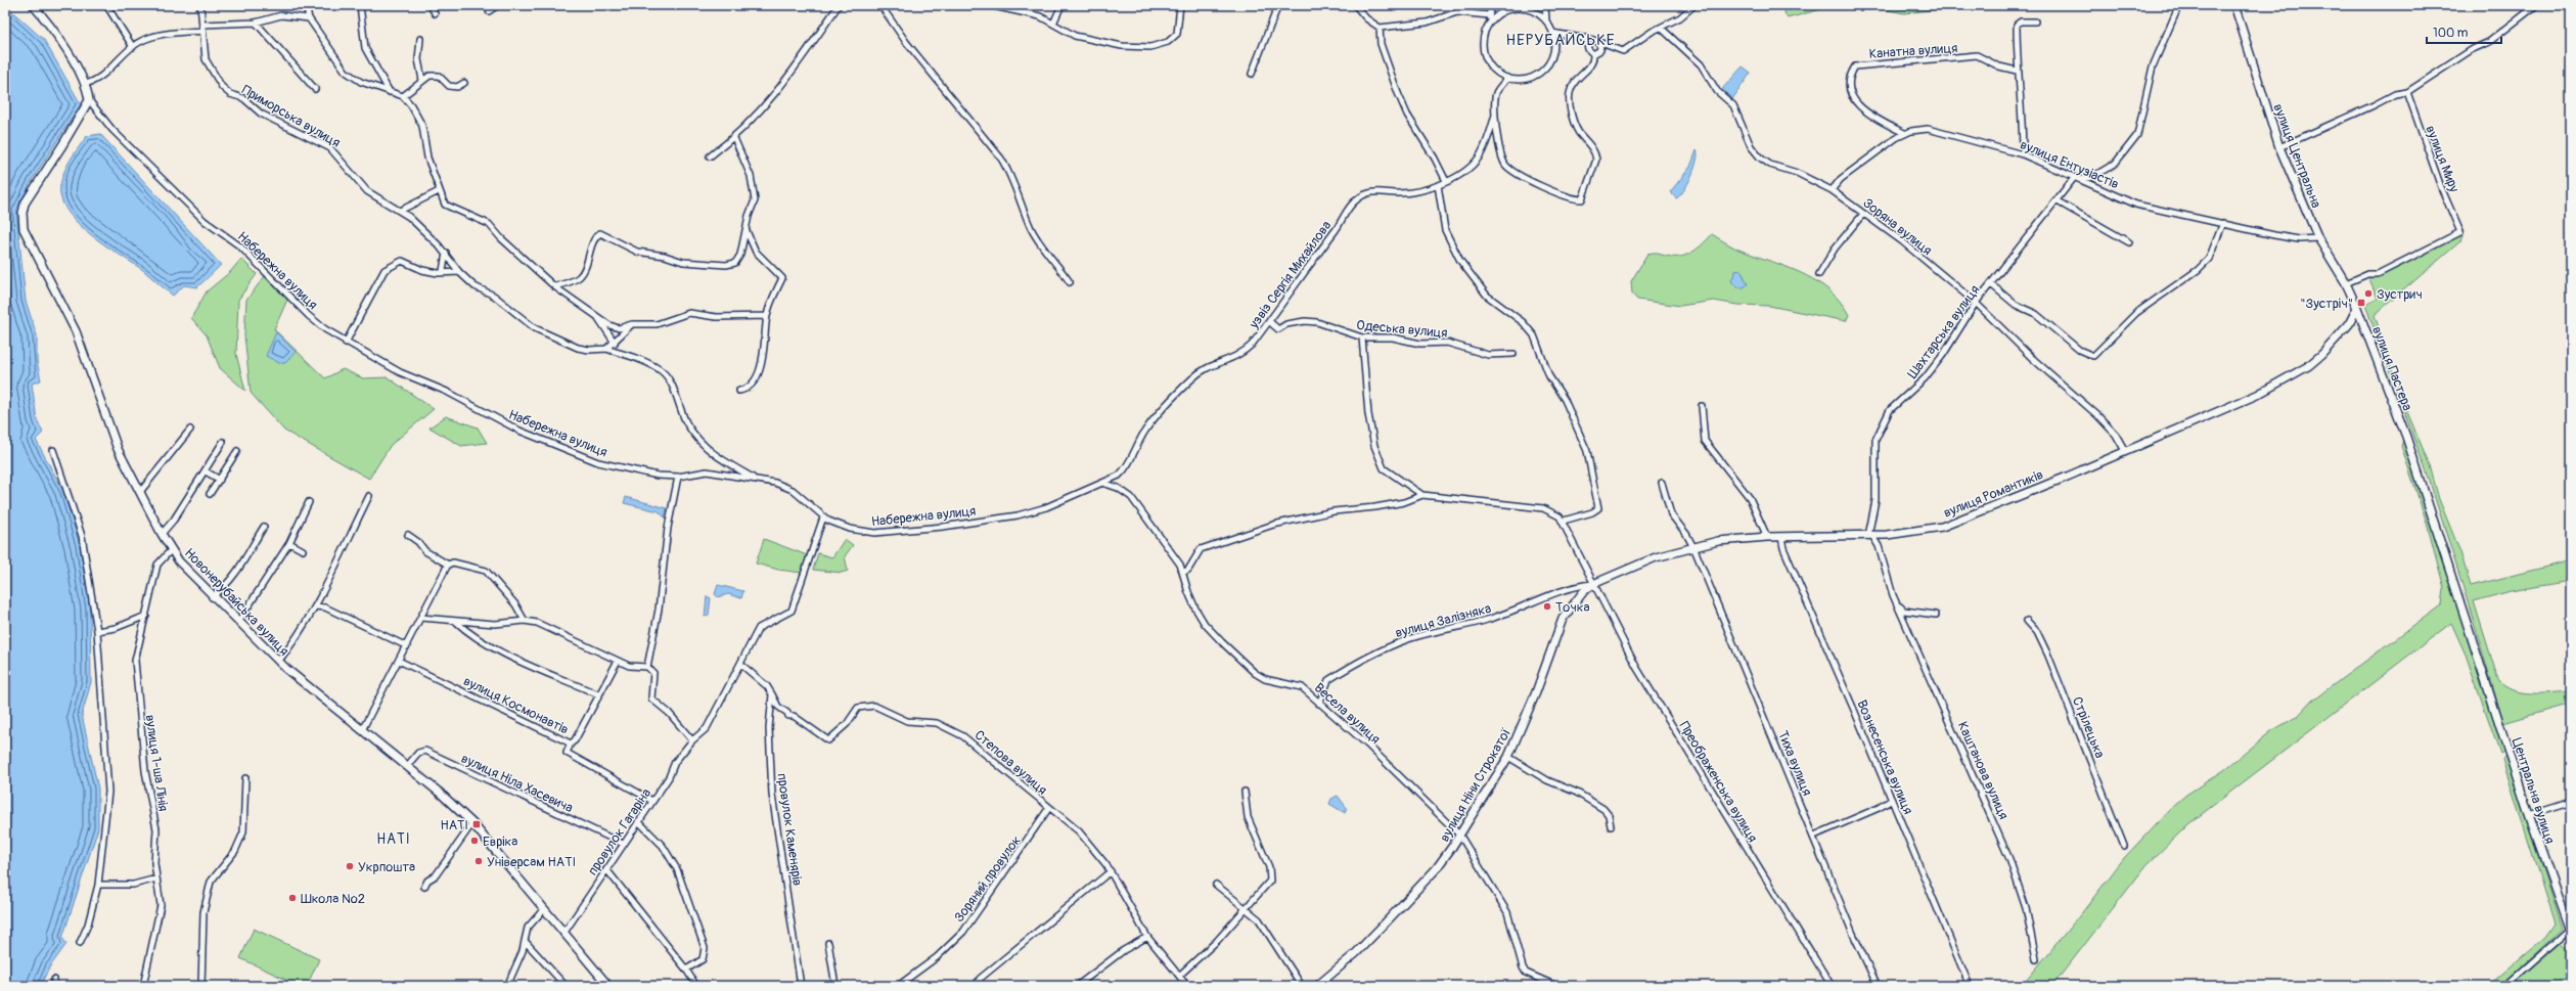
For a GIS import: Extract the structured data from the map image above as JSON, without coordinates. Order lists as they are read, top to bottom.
{
  "streets": {
    "street": [
      "Канатна вулиця",
      "Приморська вулиця",
      "вулиця Центральна",
      "вулиця Миру",
      "вулиця Ентузіастів",
      "Зоряна вулиця",
      "Набережна вулиця",
      "узвіз Сергія Михайлова",
      "Одеська вулиця",
      "Шахтарська вулиця",
      "вулиця Пастера",
      "вулиця Романтиків",
      "Новонерубайська вулиця",
      "вулиця Залізняка",
      "вулиця Космонавтів",
      "Весела вулиця",
      "Стрілецька",
      "Вознесенська вулиця",
      "Степова вулиця",
      "вулиця 1-ша Лінія",
      "Тиха вулиця",
      "Каштанова вулиця",
      "Преображенська вулиця",
      "вулиця Ніла Хасевича",
      "вулиця Ніни Строкатої",
      "Центральна вулиця",
      "провулок Каменярів",
      "провулок Гагаріна",
      "Зоряний провулок"
    ]
  },
  "crossings": [
    ["Канатна вулиця", "вулиця Ентузіастів"],
    ["Приморська вулиця", "Набережна вулиця"],
    ["вулиця Центральна", "вулиця Миру"],
    ["вулиця Центральна", "вулиця Ентузіастів"],
    ["вулиця Центральна", "вулиця Пастера"],
    ["вулиця Центральна", "вулиця Романтиків"],
    ["вулиця Ентузіастів", "Зоряна вулиця"],
    ["вулиця Ентузіастів", "Шахтарська вулиця"],
    ["Зоряна вулиця", "Шахтарська вулиця"],
    ["Зоряна вулиця", "вулиця Романтиків"],
    ["Набережна вулиця", "узвіз Сергія Михайлова"],
    ["Набережна вулиця", "Новонерубайська вулиця"],
    ["Набережна вулиця", "Весела вулиця"],
    ["Набережна вулиця", "провулок Гагаріна"],
    ["узвіз Сергія Михайлова", "Одеська вулиця"],
    ["Шахтарська вулиця", "вулиця Романтиків"],
    ["Шахтарська вулиця", "Каштанова вулиця"],
    ["вулиця Пастера", "вулиця Романтиків"],
    ["вулиця Пастера", "Центральна вулиця"],
    ["вулиця Романтиків", "вулиця Залізняка"],
    ["вулиця Романтиків", "Вознесенська вулиця"],
    ["вулиця Романтиків", "Тиха вулиця"],
    ["вулиця Романтиків", "Каштанова вулиця"],
    ["вулиця Романтиків", "Преображенська вулиця"],
    ["вулиця Романтиків", "вулиця Ніни Строкатої"],
    ["Новонерубайська вулиця", "вулиця 1-ша Лінія"],
    ["Новонерубайська вулиця", "вулиця Ніла Хасевича"],
    ["Новонерубайська вулиця", "провулок Гагаріна"],
    ["вулиця Залізняка", "Весела вулиця"],
    ["вулиця Залізняка", "Преображенська вулиця"],
    ["вулиця Залізняка", "вулиця Ніни Строкатої"],
    ["вулиця Космонавтів", "провулок Гагаріна"],
    ["Весела вулиця", "вулиця Ніни Строкатої"],
    ["Степова вулиця", "провулок Каменярів"],
    ["Степова вулиця", "Зоряний провулок"],
    ["Преображенська вулиця", "вулиця Ніни Строкатої"],
    ["вулиця Ніла Хасевича", "провулок Гагаріна"]
  ],
  "districts": ["НЕРУБАЙСЬКЕ", "НАТІ"],
  "places": {
    "other": [
      "Зустрич",
      "Точка",
      "Евріка",
      "Універсам НАТІ",
      "Укрпошта",
      "Школа №2"
    ],
    "transit": ["\"Зустріч\"", "НАТІ"]
  },
  "scale_bar": "100 m"
}
